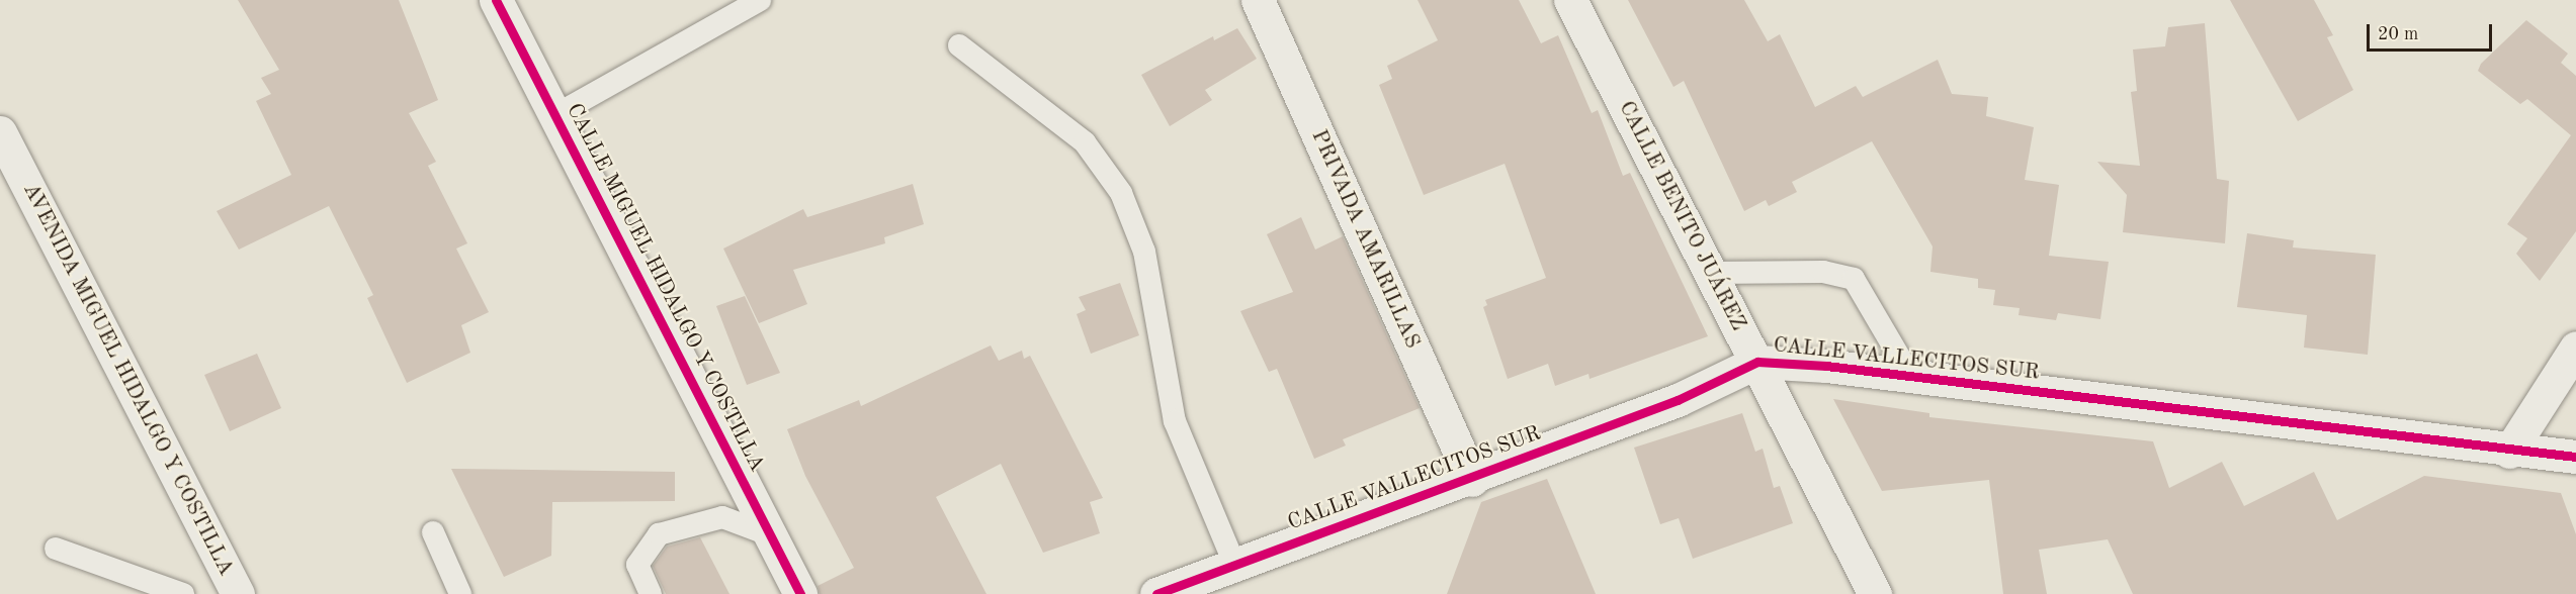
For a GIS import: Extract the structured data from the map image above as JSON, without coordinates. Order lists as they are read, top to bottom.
{
  "streets": {
    "street": [
      "CALLE BENITO JUÁREZ",
      "PRIVADA AMARILLAS",
      "CALLE MIGUEL HIDALGO Y COSTILLA",
      "CALLE VALLECITOS SUR",
      "AVENIDA MIGUEL HIDALGO Y COSTILLA"
    ]
  },
  "crossings": [
    ["CALLE BENITO JUÁREZ", "CALLE VALLECITOS SUR"],
    ["PRIVADA AMARILLAS", "CALLE VALLECITOS SUR"]
  ],
  "scale_bar": "20 m"
}
